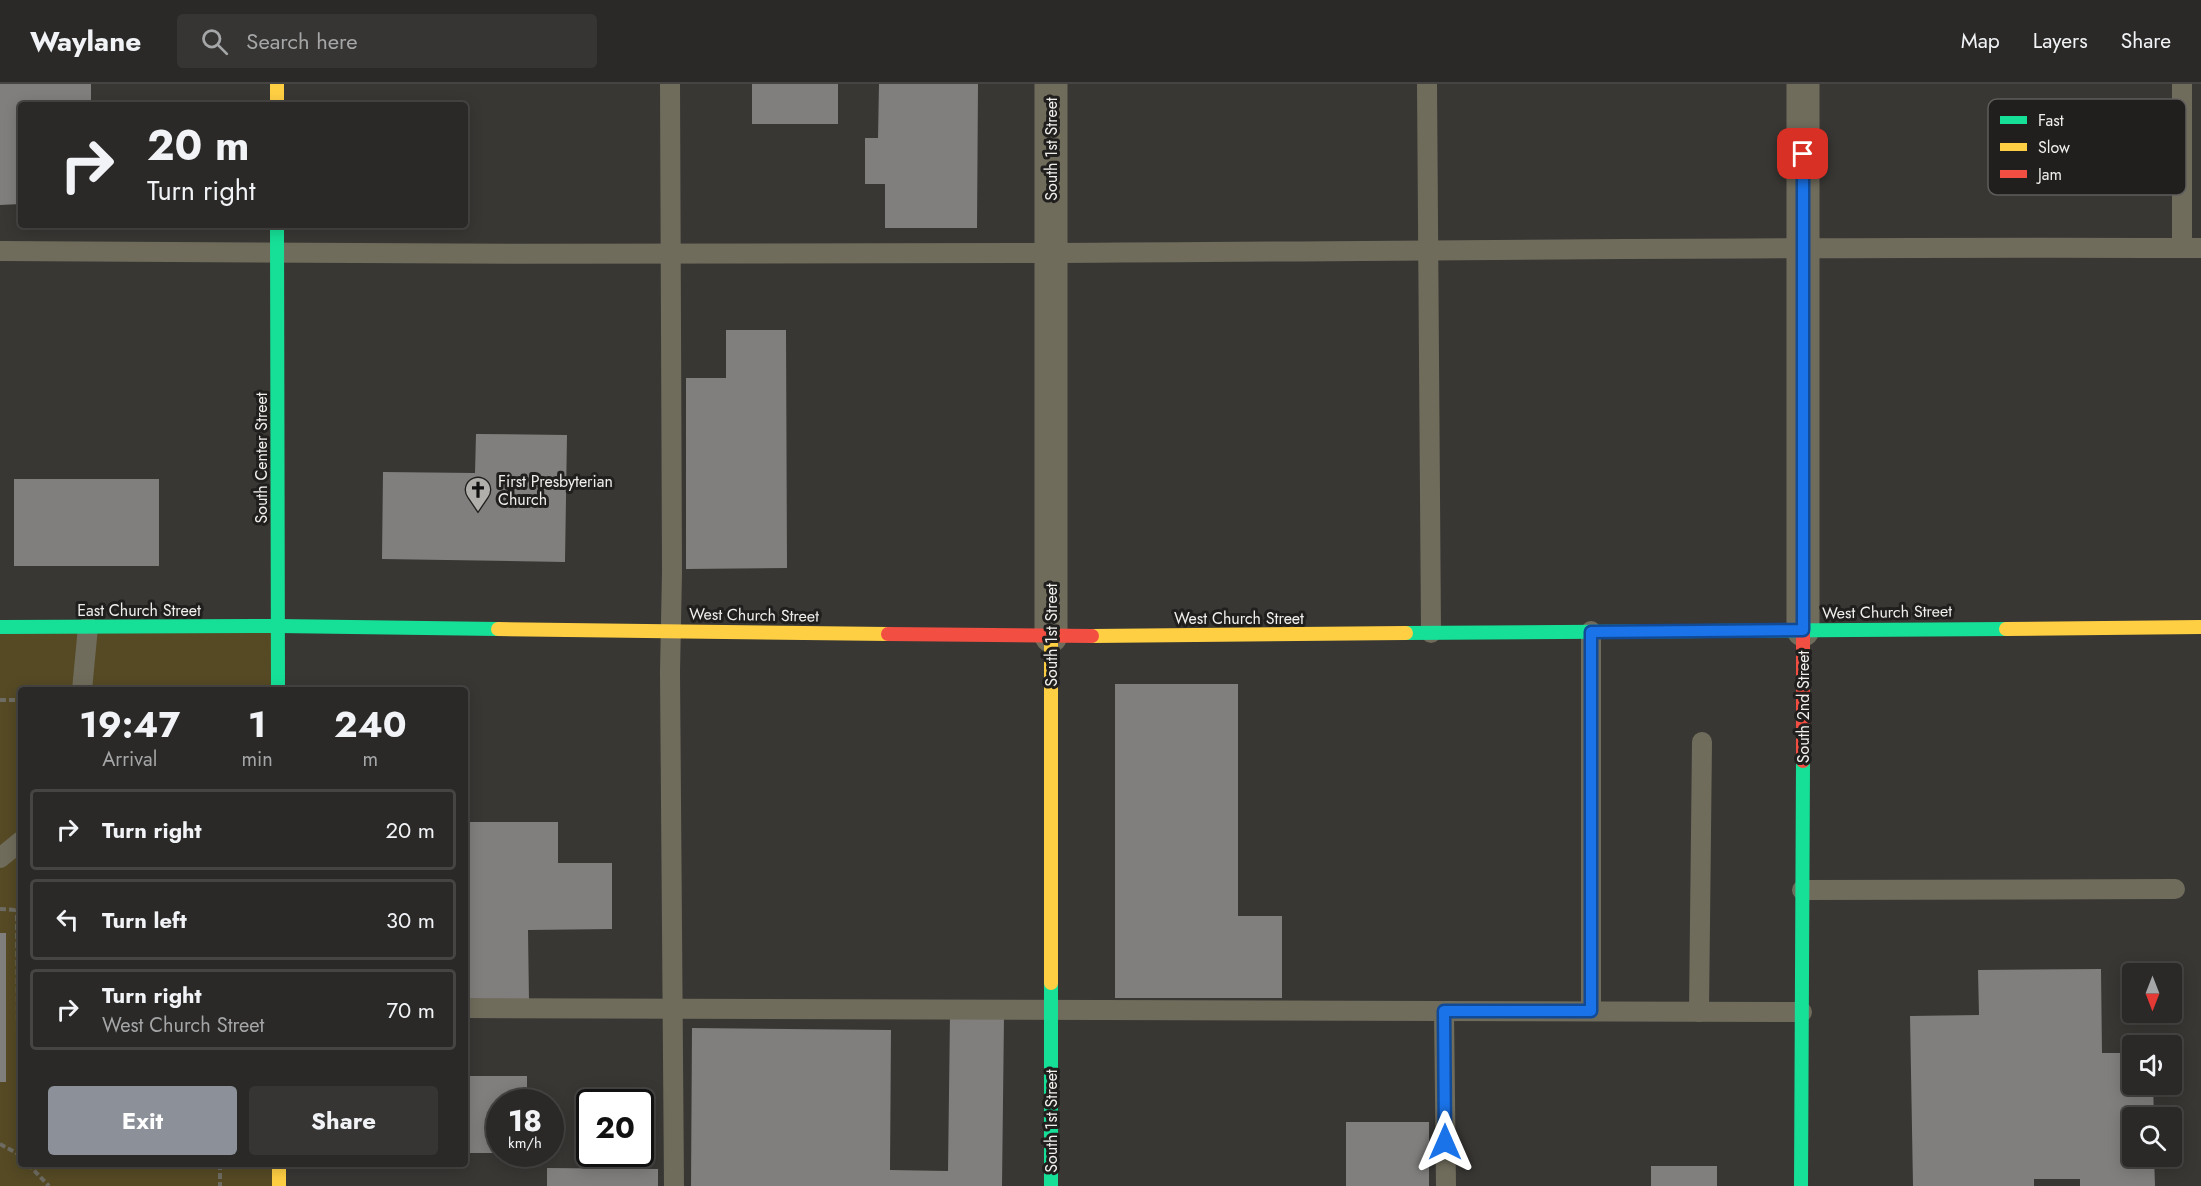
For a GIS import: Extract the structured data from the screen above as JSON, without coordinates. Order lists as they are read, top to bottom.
{
  "streets": {
    "street": [
      "South 1st Street",
      "South Center Street",
      "East Church Street",
      "West Church Street",
      "South 2nd Street"
    ]
  },
  "crossings": [
    ["South 1st Street", "West Church Street"],
    ["South Center Street", "East Church Street"],
    ["South Center Street", "West Church Street"],
    ["East Church Street", "West Church Street"],
    ["West Church Street", "South 2nd Street"]
  ],
  "places": {
    "church": ["First Presbyterian Church"]
  },
  "legend": ["Fast", "Slow", "Jam"],
  "north": "bottom",
  "page": {
    "header": "Waylane",
    "search": "Search here",
    "nav": ["Map", "Layers", "Share"],
    "turn": ["20 m", "Turn right"],
    "eta": [
      "19:47",
      "Arrival",
      "1",
      "min",
      "240",
      "m"
    ],
    "list": [
      {
        "name": "Turn right",
        "value": "20 m"
      },
      {
        "name": "Turn left",
        "value": "30 m"
      },
      {
        "name": "Turn right",
        "note": "West Church Street",
        "value": "70 m"
      }
    ],
    "buttons": ["Exit", "Share"],
    "speed": "18 km/h",
    "limit": "20"
  }
}
